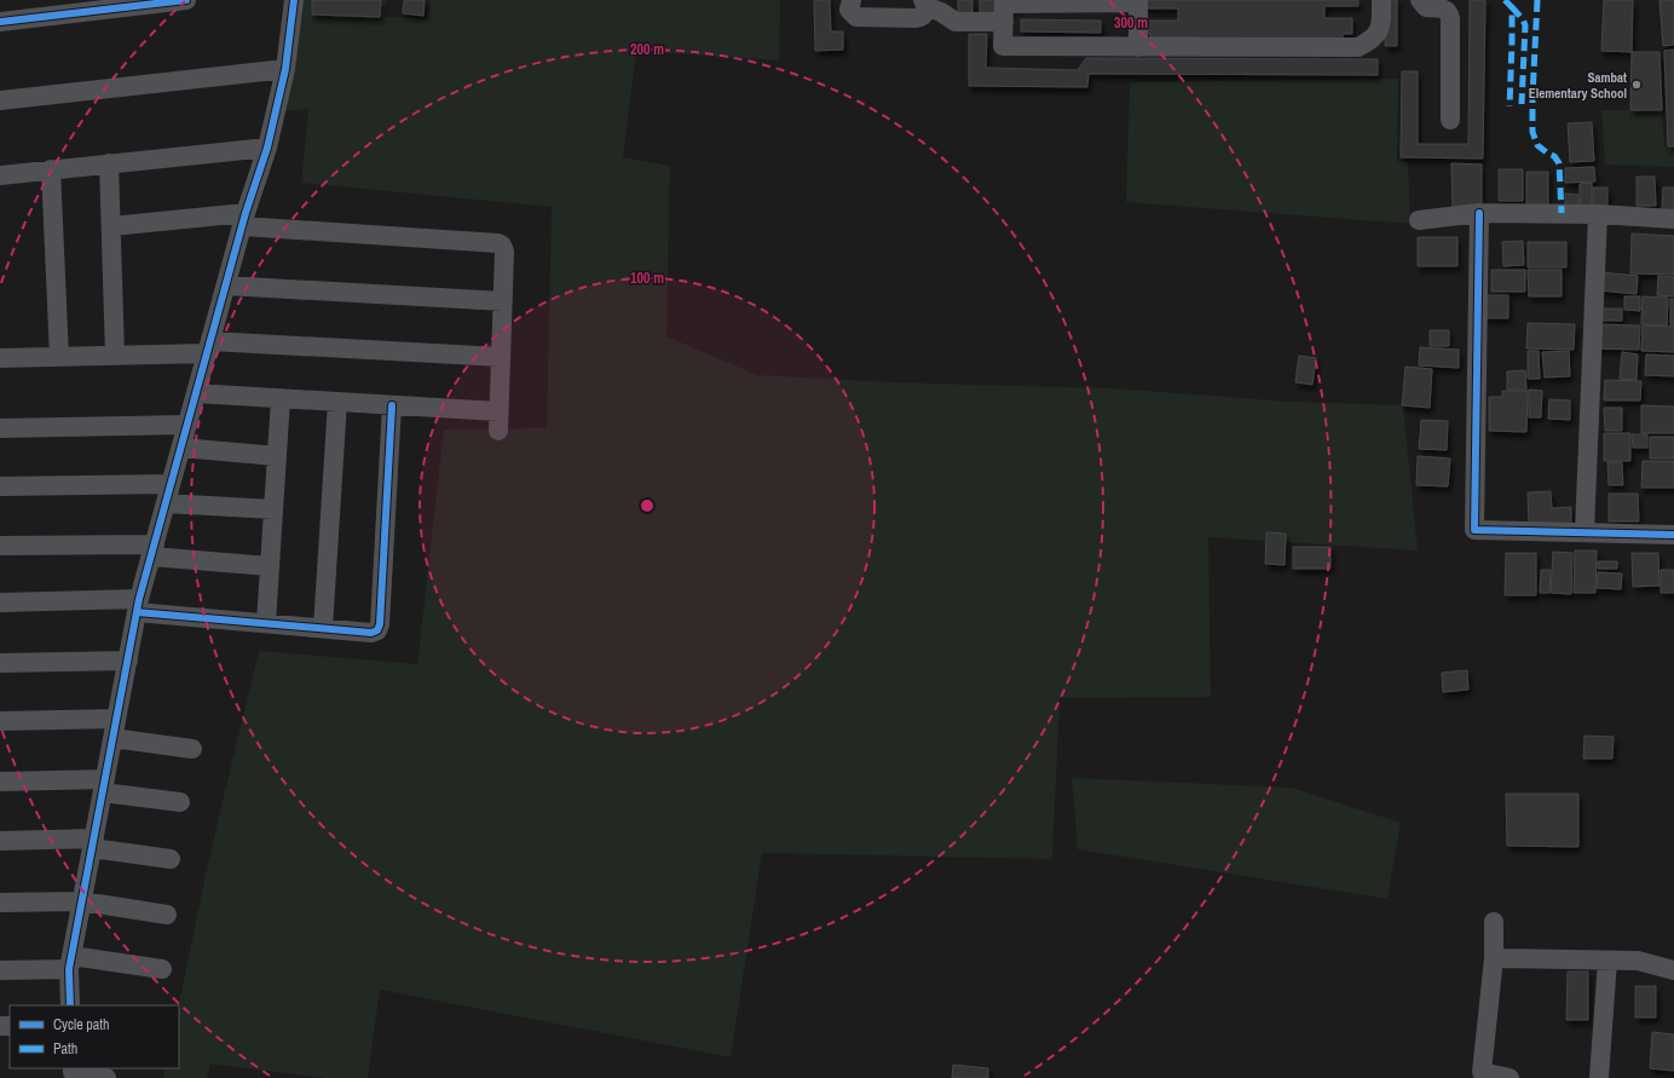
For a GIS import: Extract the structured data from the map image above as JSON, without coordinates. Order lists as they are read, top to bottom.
{
  "places": ["Sambat Elementary School"],
  "legend": ["Cycle path", "Path"],
  "rings": ["300 m", "200 m", "100 m"]
}
